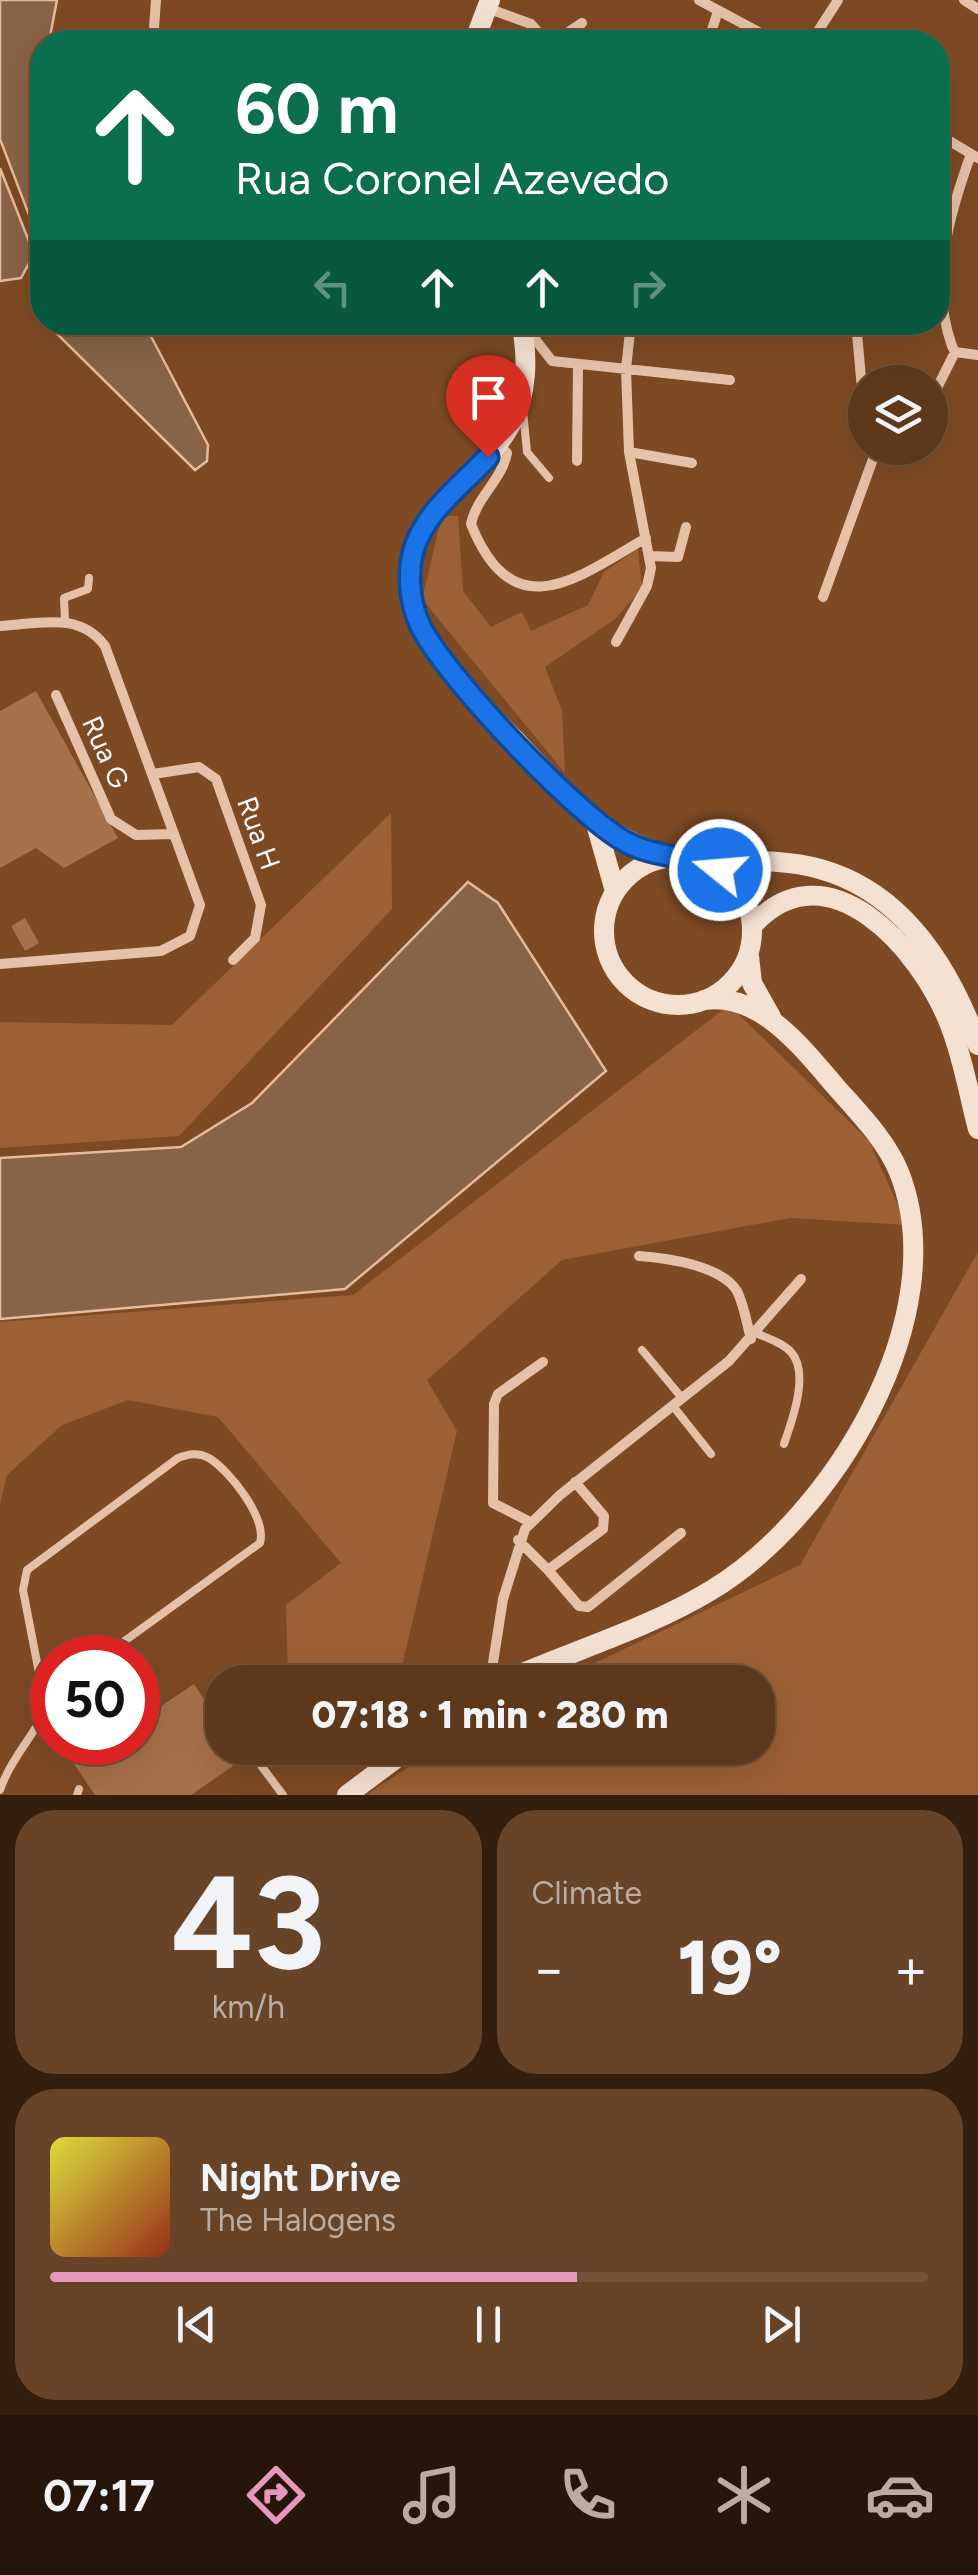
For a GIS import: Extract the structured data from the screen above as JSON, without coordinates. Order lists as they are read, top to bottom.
{
  "streets": {
    "street": ["Rua G", "Rua H"]
  },
  "page": {
    "turn": ["60 m", "Rua Coronel Azevedo"],
    "limit": "50",
    "trip": "07:18 · 1 min · 280 m",
    "tile": [
      ["43", "km/h"],
      "Climate"
    ],
    "heat": ["−", "19°", "+"],
    "song": ["Night Drive", "The Halogens"],
    "tabs": "07:17"
  }
}
